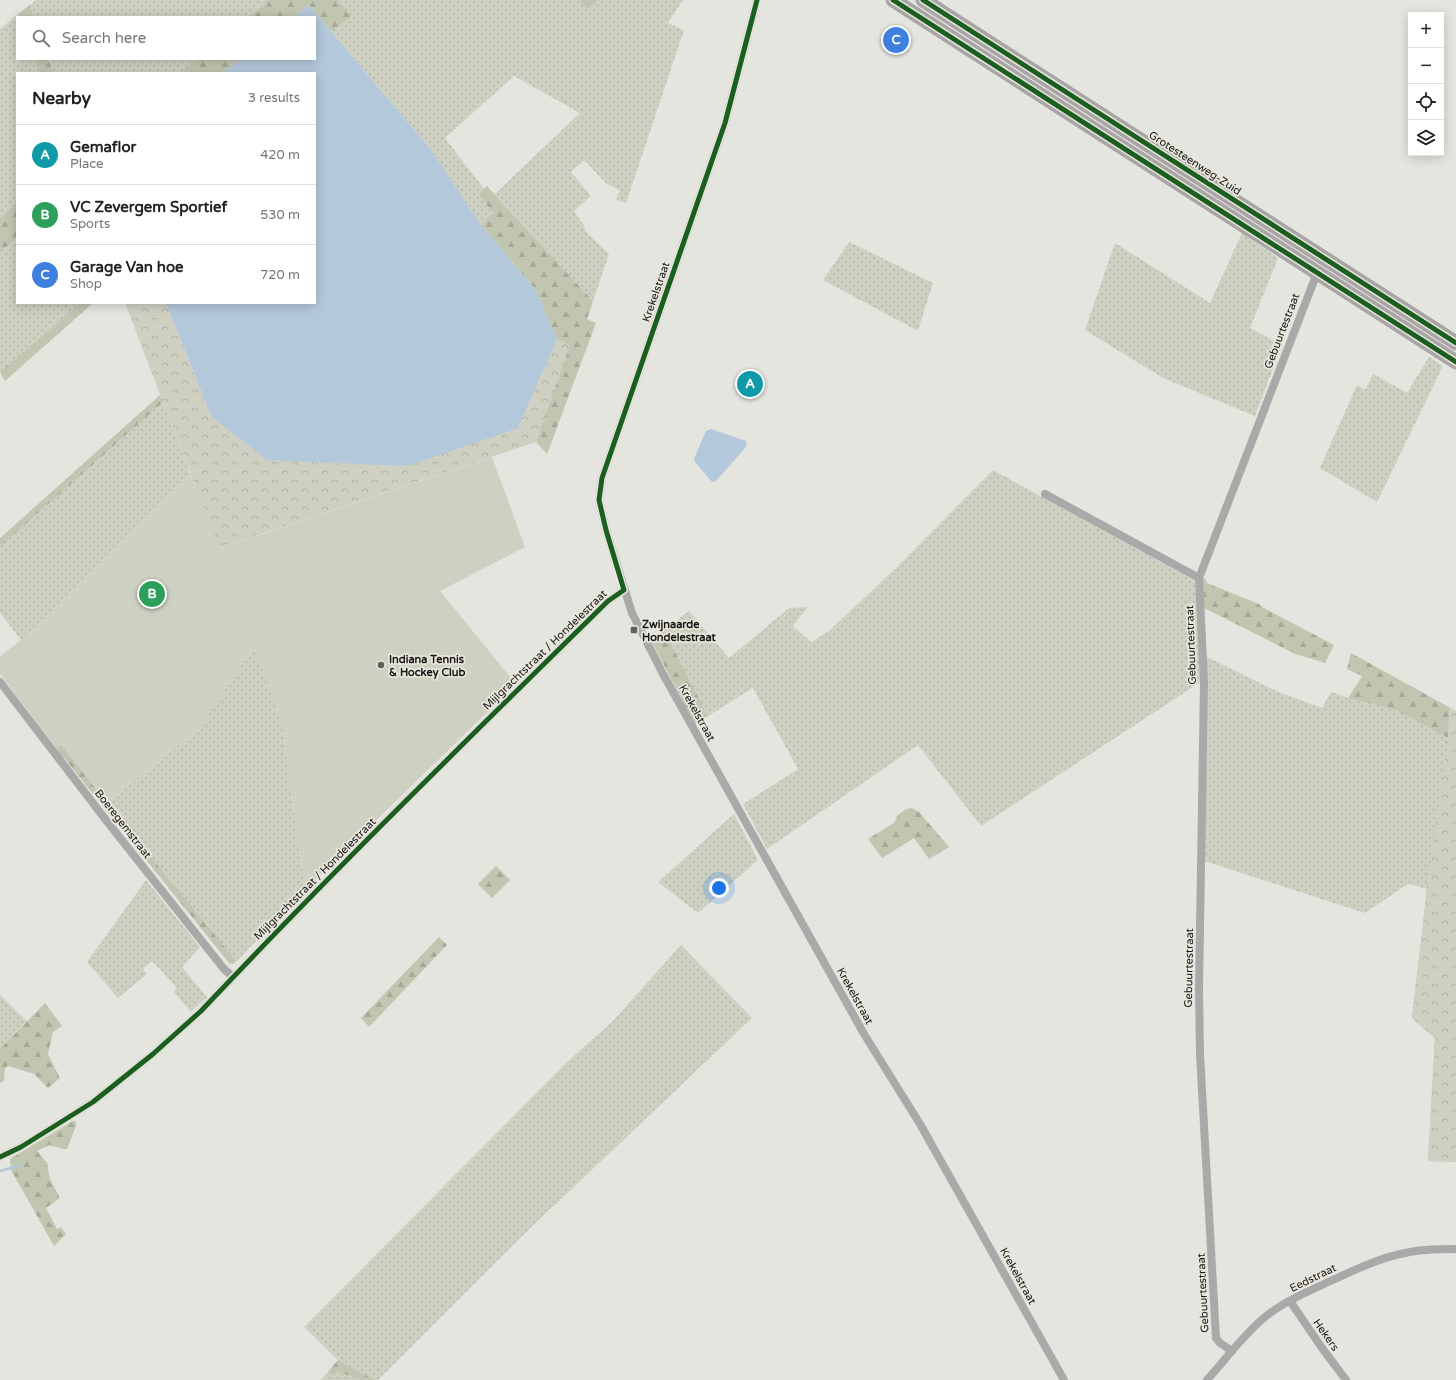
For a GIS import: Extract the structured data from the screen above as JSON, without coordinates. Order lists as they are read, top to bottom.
{
  "streets": {
    "highway": ["Grotesteenweg-Zuid"],
    "street": [
      "Krekelstraat",
      "Gebuurtestraat",
      "Mijlgrachtstraat / Hondelestraat",
      "Boeregemstraat",
      "Eedstraat",
      "Hekers"
    ]
  },
  "crossings": [
    ["Krekelstraat", "Mijlgrachtstraat / Hondelestraat"],
    ["Gebuurtestraat", "Eedstraat"],
    ["Mijlgrachtstraat / Hondelestraat", "Boeregemstraat"],
    ["Eedstraat", "Hekers"]
  ],
  "places": {
    "transit": ["Zwijnaarde Hondelestraat"],
    "other": ["Indiana Tennis & Hockey Club"]
  },
  "page": {
    "map_buttons": ["+", "−"],
    "search": "Search here",
    "pins": ["C", "A", "B"],
    "heading": ["Nearby", "3 results"],
    "list": [
      {
        "mark": "A",
        "name": "Gemaflor",
        "note": "Place",
        "value": "420 m"
      },
      {
        "mark": "B",
        "name": "VC Zevergem Sportief",
        "note": "Sports",
        "value": "530 m"
      },
      {
        "mark": "C",
        "name": "Garage Van hoe",
        "note": "Shop",
        "value": "720 m"
      }
    ]
  }
}
